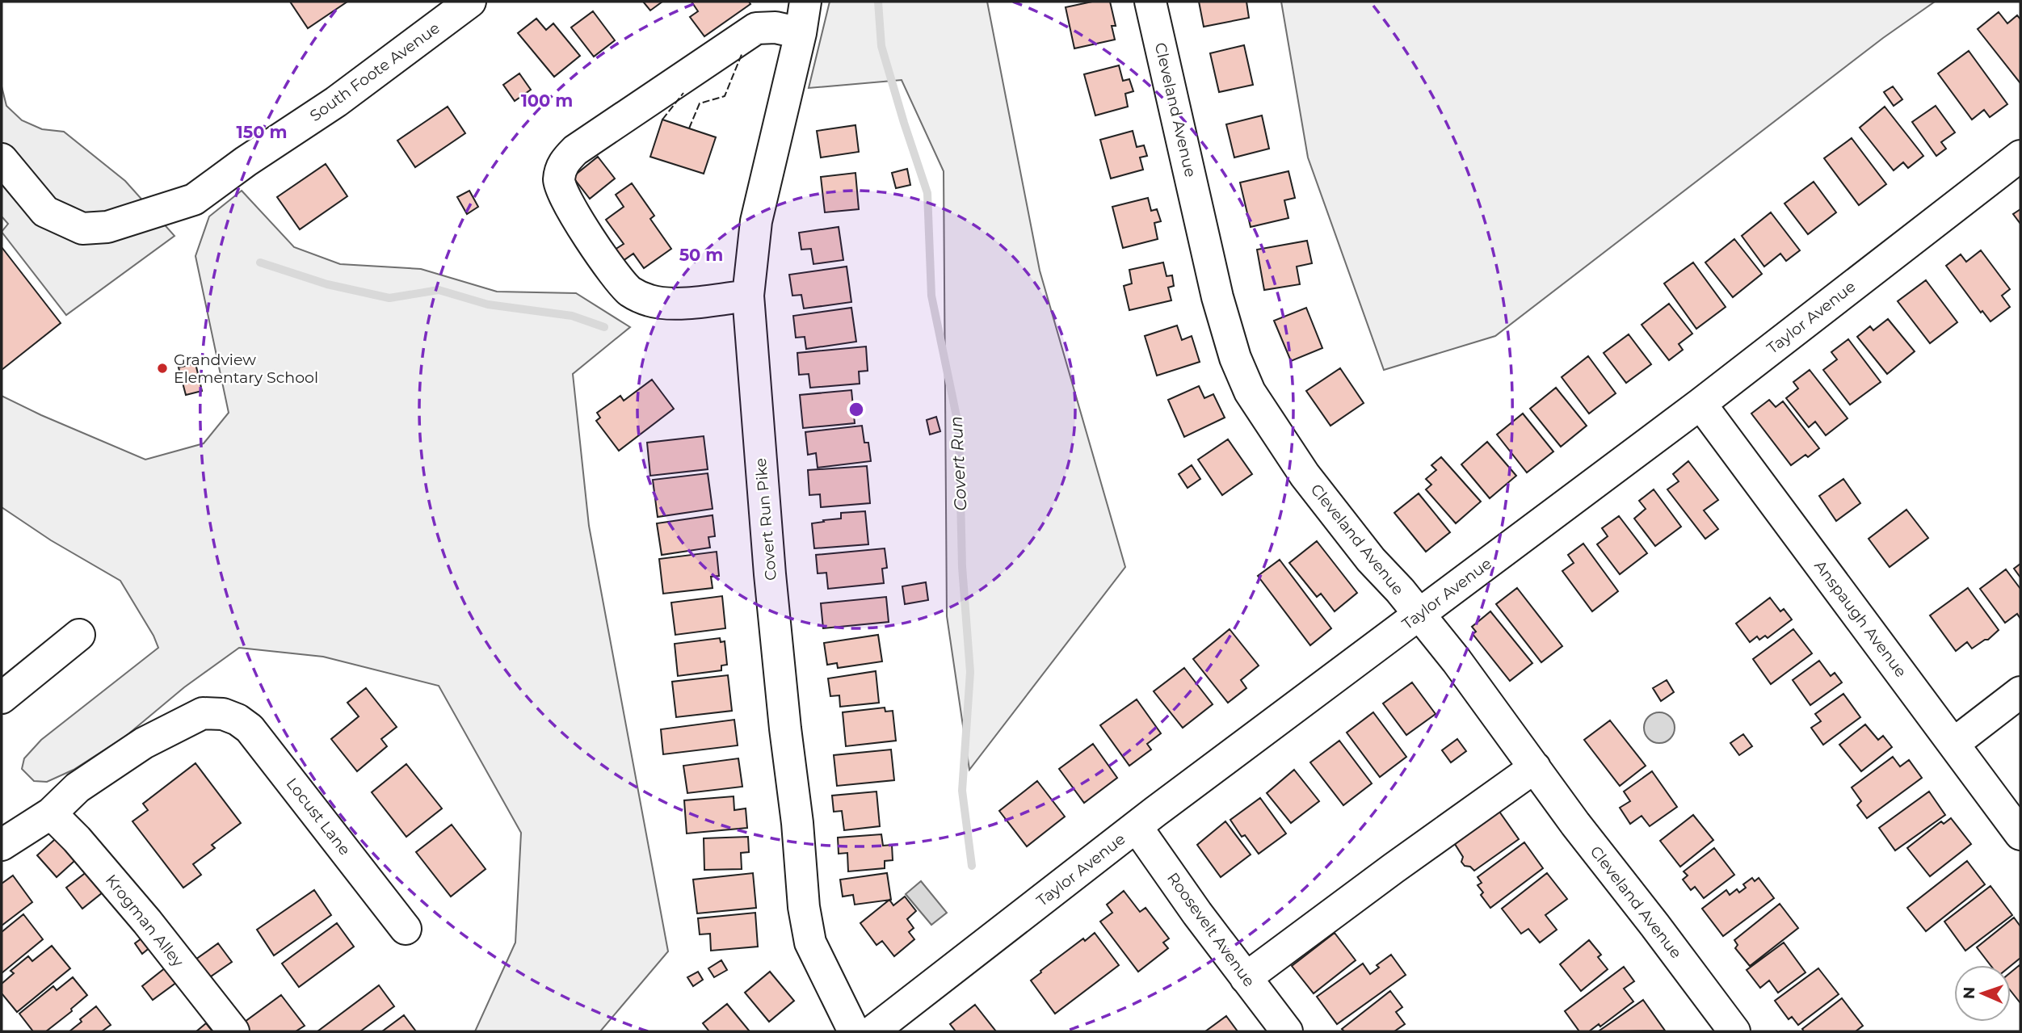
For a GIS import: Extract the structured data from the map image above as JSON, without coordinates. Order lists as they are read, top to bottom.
{
  "streets": {
    "street": [
      "South Foote Avenue",
      "Cleveland Avenue",
      "Taylor Avenue",
      "Covert Run Pike",
      "Anspaugh Avenue",
      "Locust Lane",
      "Krogman Alley",
      "Roosevelt Avenue"
    ]
  },
  "crossings": [
    ["Cleveland Avenue", "Taylor Avenue"],
    ["Taylor Avenue", "Anspaugh Avenue"],
    ["Taylor Avenue", "Roosevelt Avenue"],
    ["Locust Lane", "Krogman Alley"]
  ],
  "water": ["Covert Run"],
  "places": ["Grandview Elementary School"],
  "north": "left",
  "rings": ["100 m", "150 m", "50 m"]
}
